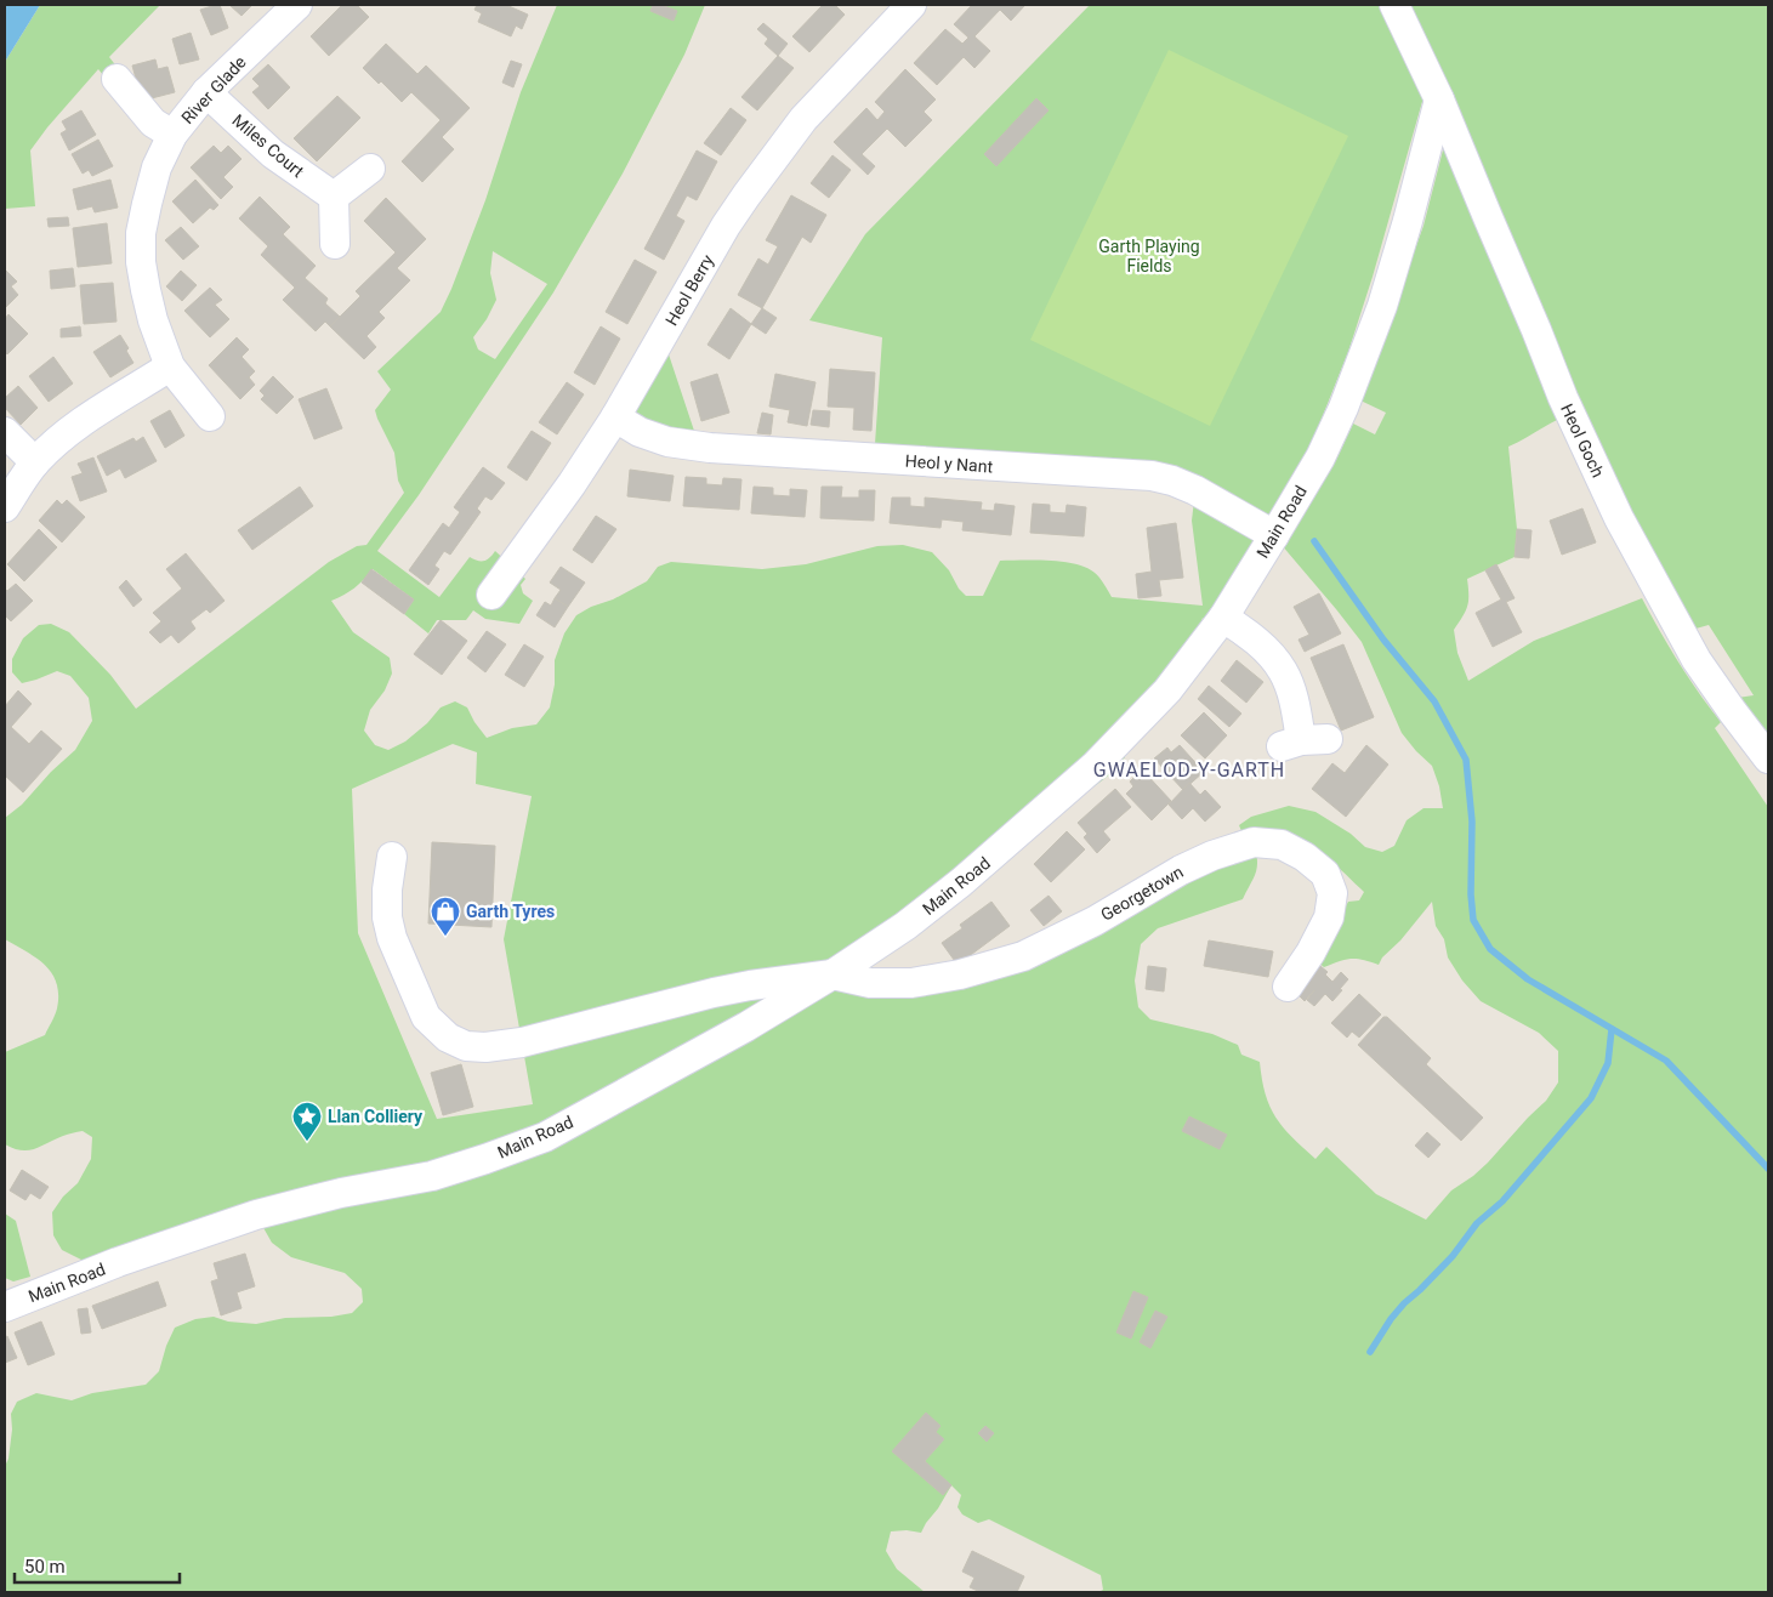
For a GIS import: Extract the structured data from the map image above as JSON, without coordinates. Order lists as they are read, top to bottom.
{
  "streets": {
    "street": [
      "River Glade",
      "Miles Court",
      "Heol Berry",
      "Heol Goch",
      "Heol y Nant",
      "Main Road",
      "Georgetown"
    ]
  },
  "crossings": [
    ["River Glade", "Miles Court"],
    ["Heol Berry", "Heol y Nant"],
    ["Heol Goch", "Main Road"],
    ["Heol y Nant", "Main Road"],
    ["Main Road", "Georgetown"]
  ],
  "districts": ["GWAELOD-Y-GARTH"],
  "parks": ["Garth Playing Fields"],
  "places": {
    "shop": ["Garth Tyres"],
    "place": ["Llan Colliery"]
  },
  "scale_bar": "50 m"
}
